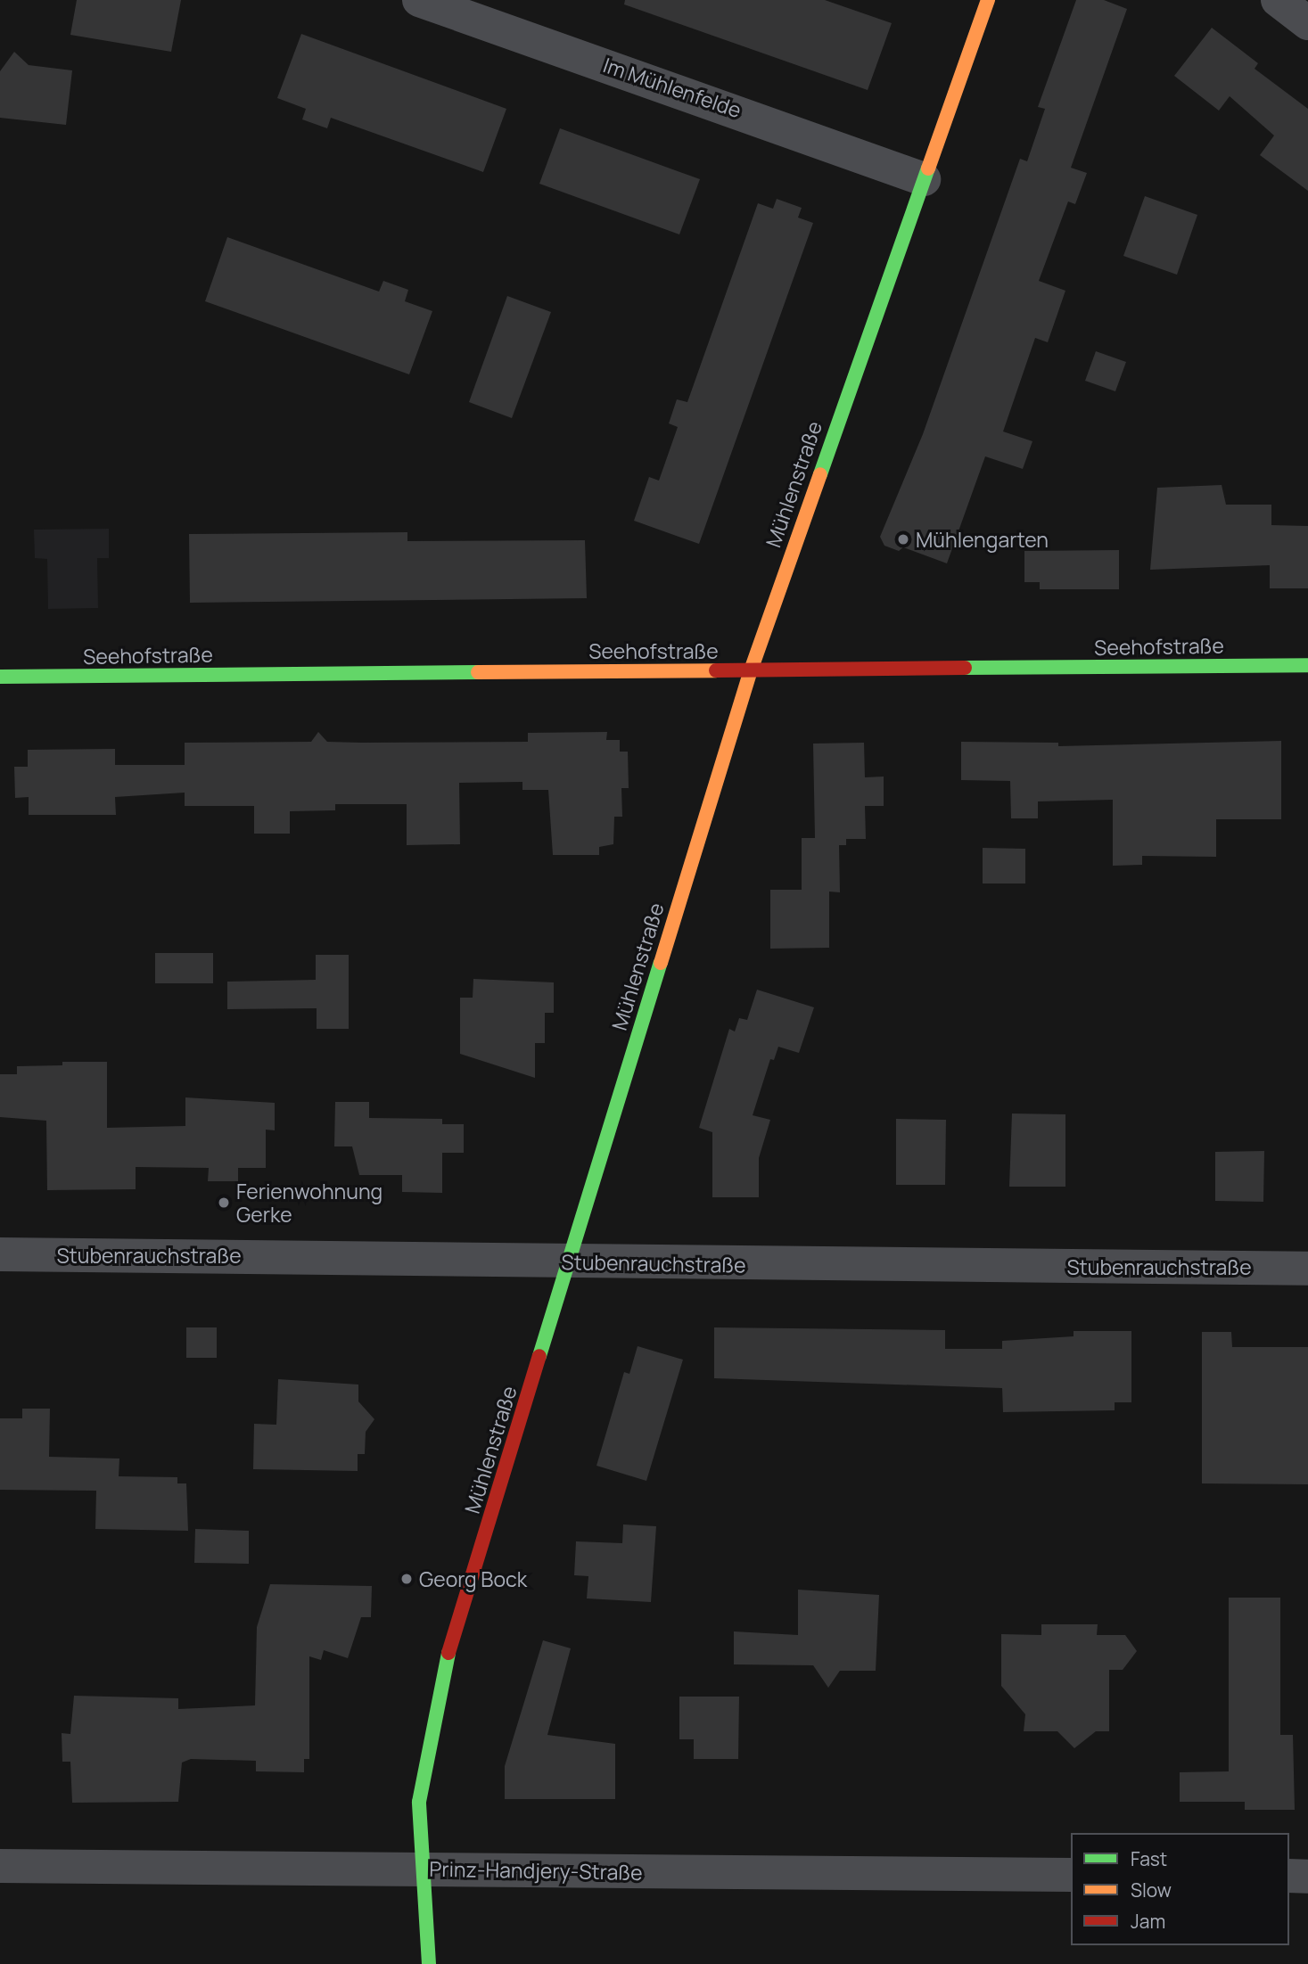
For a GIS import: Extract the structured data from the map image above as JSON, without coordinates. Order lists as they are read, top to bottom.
{
  "streets": {
    "street": [
      "Im Mühlenfelde",
      "Mühlenstraße",
      "Seehofstraße",
      "Stubenrauchstraße",
      "Prinz-Handjery-Straße"
    ]
  },
  "crossings": [
    ["Im Mühlenfelde", "Mühlenstraße"],
    ["Mühlenstraße", "Seehofstraße"],
    ["Mühlenstraße", "Stubenrauchstraße"],
    ["Mühlenstraße", "Prinz-Handjery-Straße"]
  ],
  "places": ["Mühlengarten", "Ferienwohnung Gerke", "Georg Bock"],
  "legend": ["Fast", "Slow", "Jam"]
}
